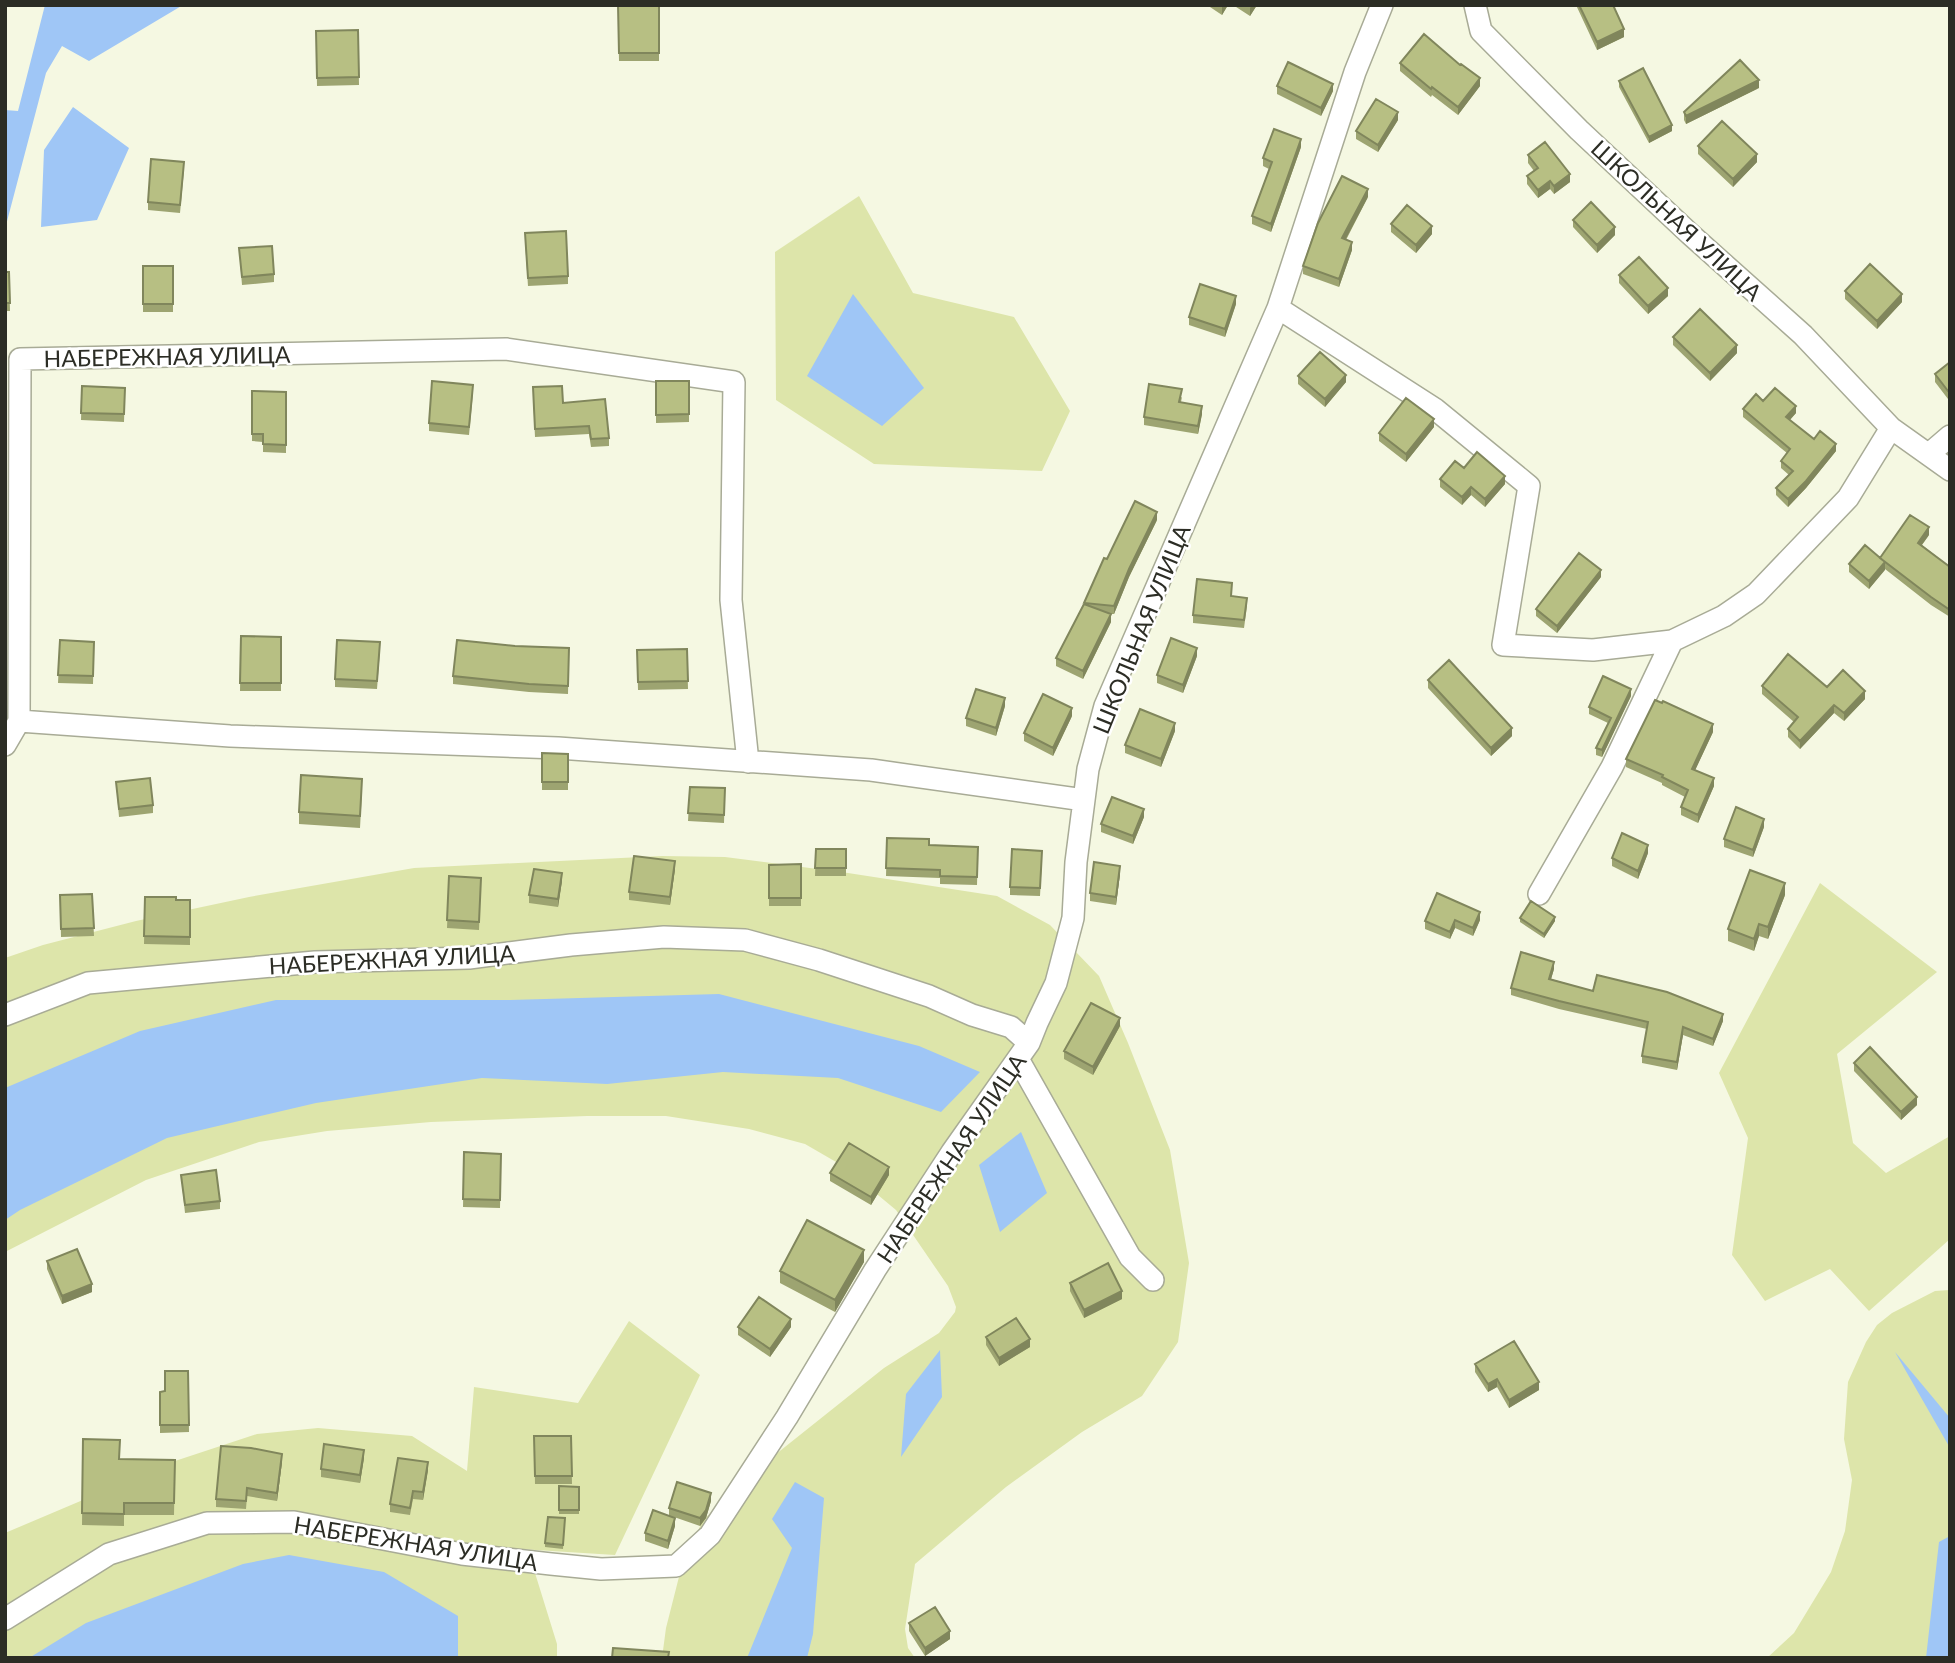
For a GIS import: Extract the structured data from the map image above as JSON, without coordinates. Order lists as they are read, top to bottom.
{
  "streets": {
    "street": ["ШКОЛЬНАЯ УЛИЦА", "НАБЕРЕЖНАЯ УЛИЦА"]
  },
  "crossings": [
    ["ШКОЛЬНАЯ УЛИЦА", "НАБЕРЕЖНАЯ УЛИЦА"]
  ]
}
